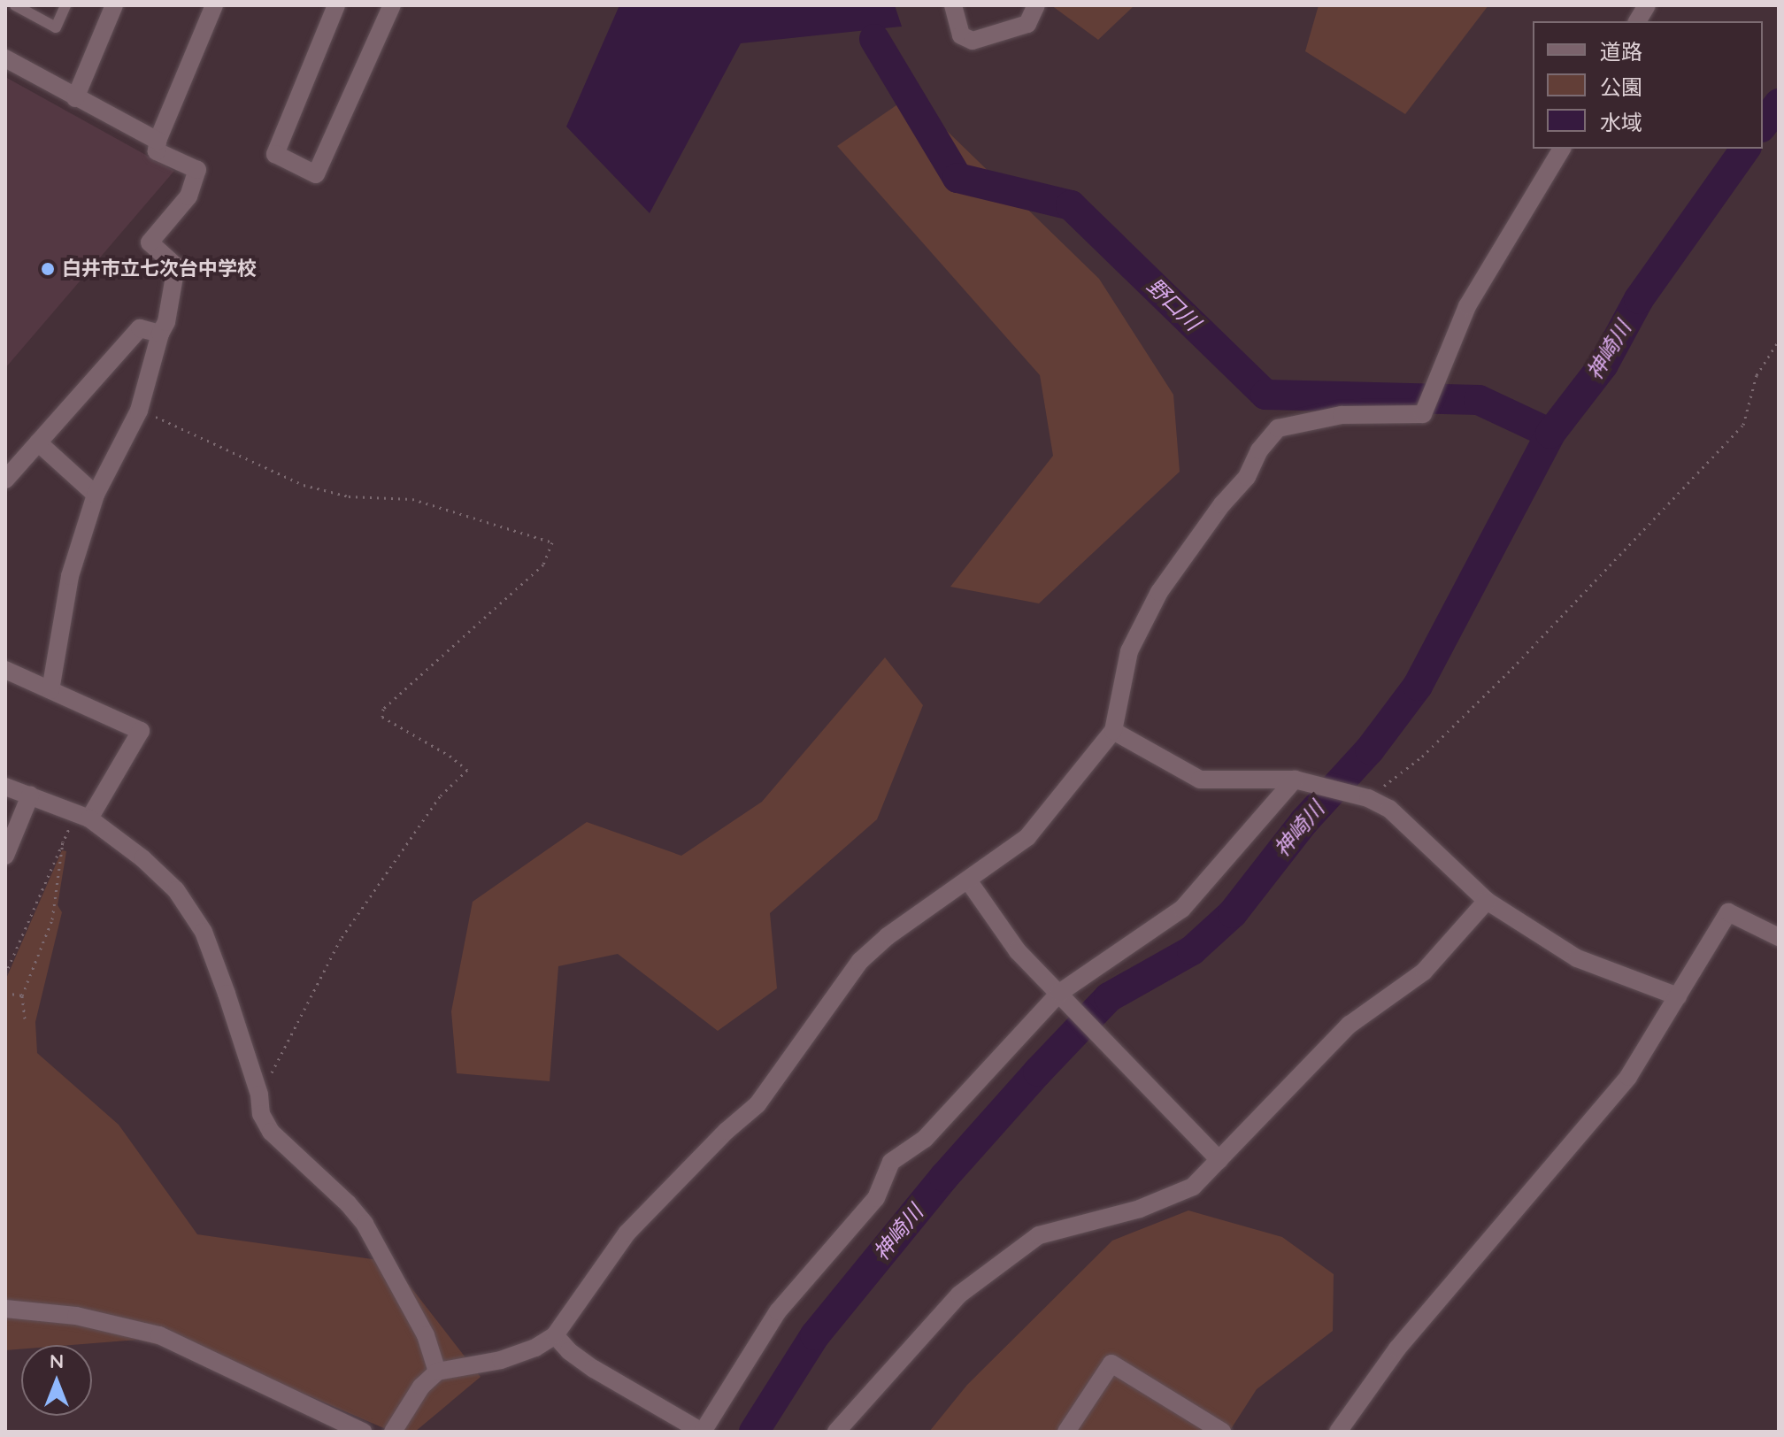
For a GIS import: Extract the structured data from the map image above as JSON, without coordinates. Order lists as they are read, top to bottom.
{
  "water": ["野口川", "神崎川"],
  "places": ["白井市立七次台中学校"],
  "legend": ["道路", "公園", "水域"],
  "north": "top"
}
